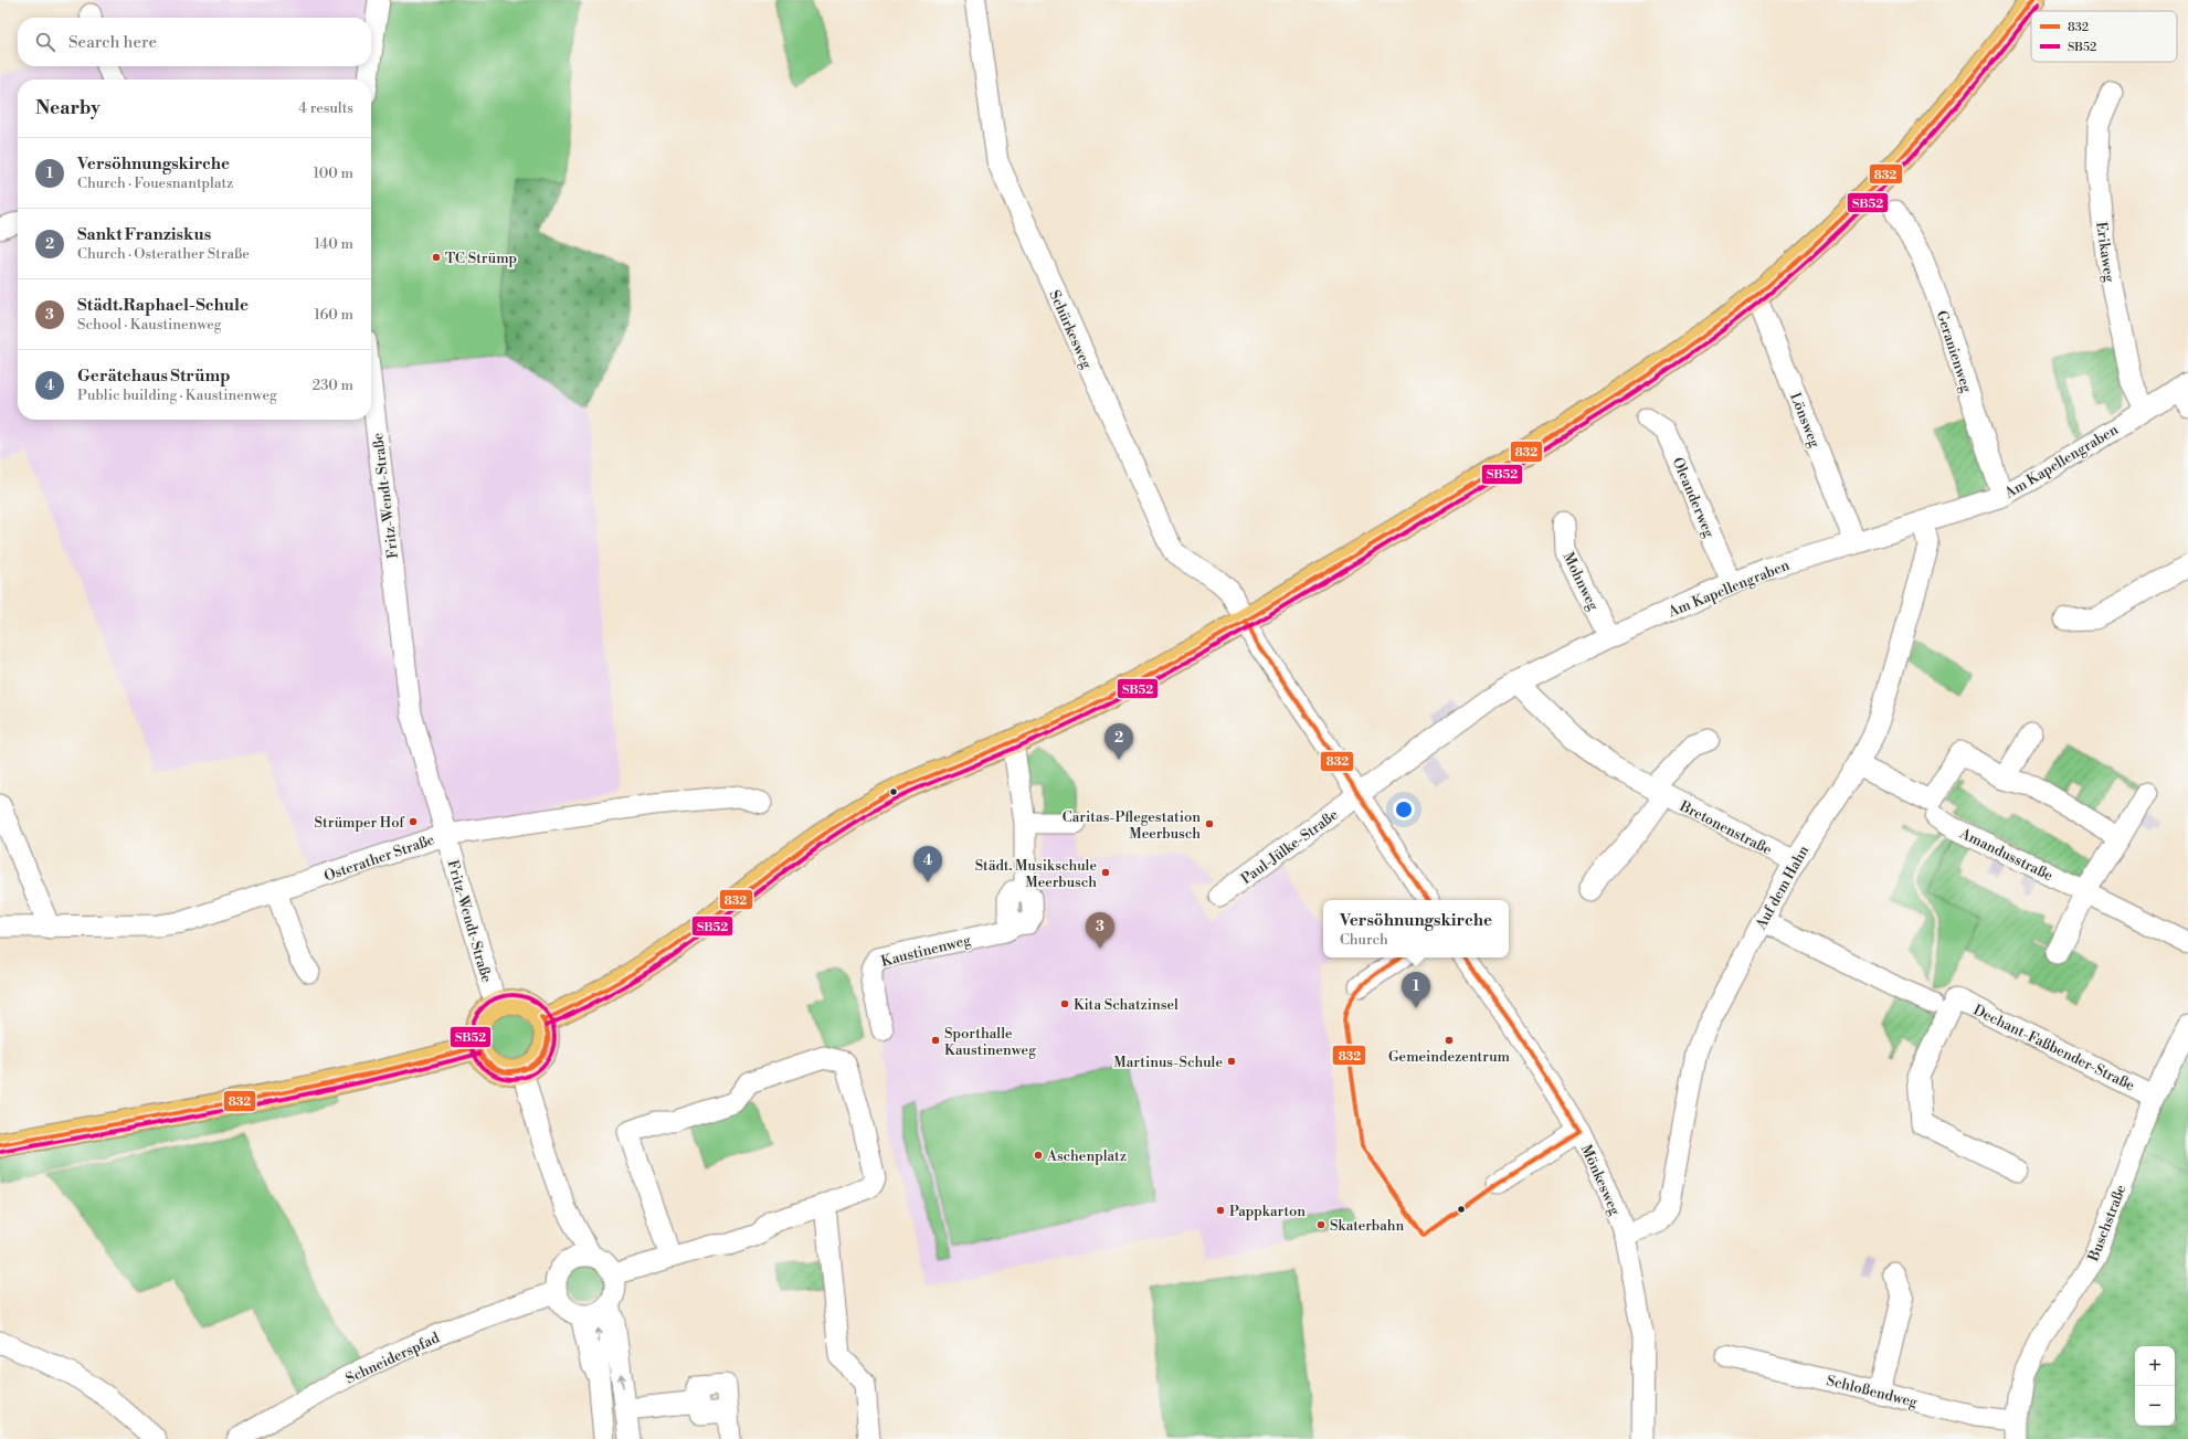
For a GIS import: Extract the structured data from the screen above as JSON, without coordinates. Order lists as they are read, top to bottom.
{
  "streets": {
    "street": [
      "Erikaweg",
      "Schürkesweg",
      "Geranienweg",
      "Lönsweg",
      "Am Kapellengraben",
      "Fritz-Wendt-Straße",
      "Oleanderweg",
      "Mohnweg",
      "Bretonenstraße",
      "Paul-Jülke-Straße",
      "Amandusstraße",
      "Osterather Straße",
      "Auf dem Hahn",
      "Kaustinenweg",
      "Dechant-Faßbender-Straße",
      "Mönkesweg",
      "Buschstraße",
      "Schneiderspfad",
      "Schloßendweg"
    ]
  },
  "crossings": [
    ["Erikaweg", "Am Kapellengraben"],
    ["Geranienweg", "Am Kapellengraben"],
    ["Lönsweg", "Am Kapellengraben"],
    ["Am Kapellengraben", "Oleanderweg"],
    ["Am Kapellengraben", "Mohnweg"],
    ["Am Kapellengraben", "Bretonenstraße"],
    ["Am Kapellengraben", "Paul-Jülke-Straße"],
    ["Am Kapellengraben", "Auf dem Hahn"],
    ["Fritz-Wendt-Straße", "Osterather Straße"],
    ["Bretonenstraße", "Auf dem Hahn"],
    ["Amandusstraße", "Auf dem Hahn"],
    ["Auf dem Hahn", "Dechant-Faßbender-Straße"],
    ["Auf dem Hahn", "Mönkesweg"],
    ["Dechant-Faßbender-Straße", "Buschstraße"],
    ["Buschstraße", "Schloßendweg"]
  ],
  "places": [
    "TC Strümp",
    "Strümper Hof",
    "Caritas-Pflegestation Meerbusch",
    "Städt. Musikschule Meerbusch",
    "Kita Schatzinsel",
    "Sporthalle Kaustinenweg",
    "Gemeindezentrum",
    "Martinus-Schule",
    "Aschenplatz",
    "Pappkarton",
    "Skaterbahn"
  ],
  "lines": ["transit line 832", "transit line SB52"],
  "legend": ["832", "SB52"],
  "page": {
    "search": "Search here",
    "heading": ["Nearby", "4 results"],
    "list": [
      {
        "mark": "1",
        "name": "Versöhnungskirche",
        "note": "Church · Fouesnantplatz",
        "value": "100 m"
      },
      {
        "mark": "2",
        "name": "Sankt Franziskus",
        "note": "Church · Osterather Straße",
        "value": "140 m"
      },
      {
        "mark": "3",
        "name": "Städt.Raphael-Schule",
        "note": "School · Kaustinenweg",
        "value": "160 m"
      },
      {
        "mark": "4",
        "name": "Gerätehaus Strümp",
        "note": "Public building · Kaustinenweg",
        "value": "230 m"
      }
    ],
    "pins": [
      "2",
      "4",
      "3",
      "1"
    ],
    "popup": ["Versöhnungskirche", "Church"],
    "map_buttons": ["+", "−"]
  }
}
